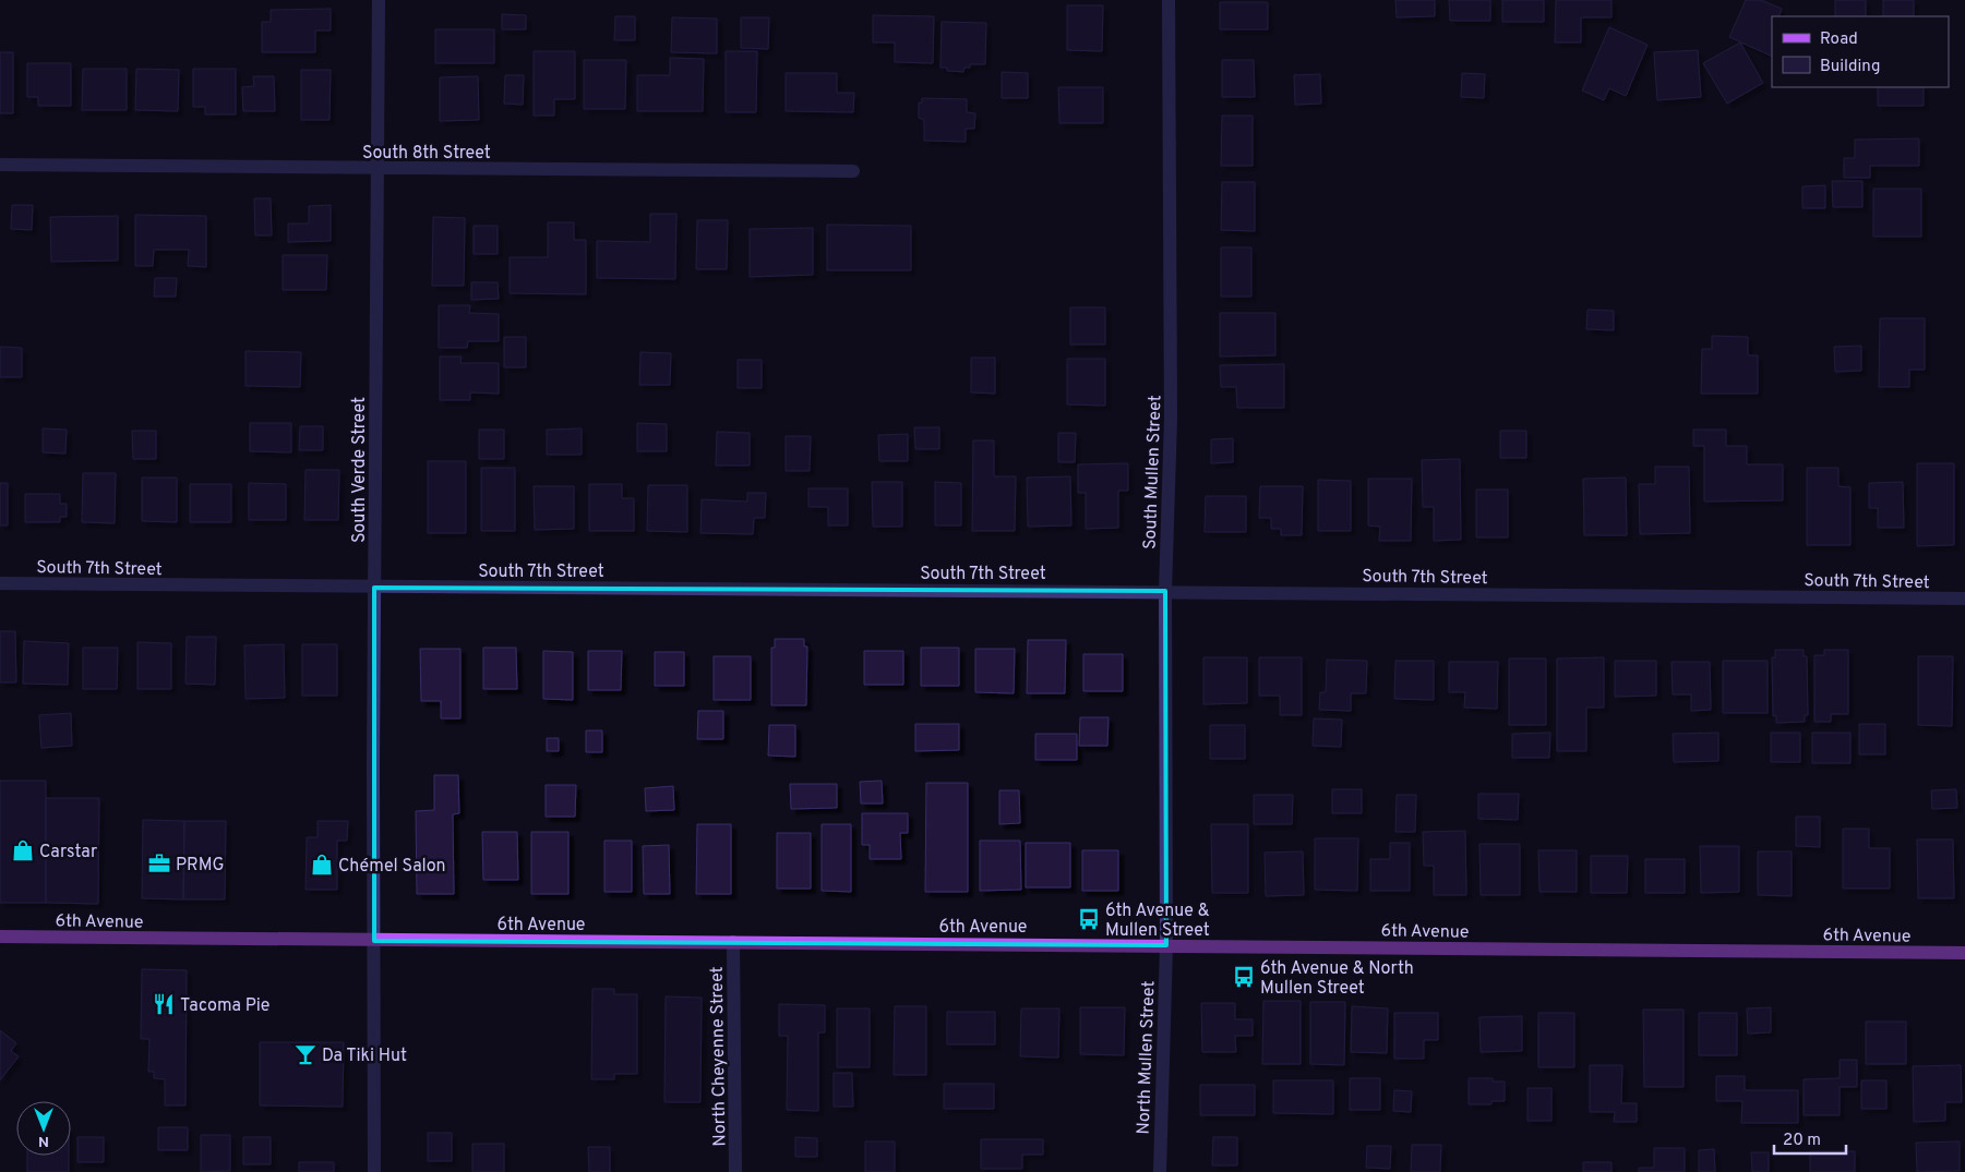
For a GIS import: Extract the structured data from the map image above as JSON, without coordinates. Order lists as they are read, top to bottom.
{
  "streets": {
    "main road": ["6th Avenue"],
    "street": [
      "South 8th Street",
      "South Verde Street",
      "South Mullen Street",
      "South 7th Street",
      "North Cheyenne Street",
      "North Mullen Street"
    ]
  },
  "crossings": [
    ["South 8th Street", "South Verde Street"],
    ["South Verde Street", "South 7th Street"],
    ["South Verde Street", "6th Avenue"],
    ["South Mullen Street", "South 7th Street"],
    ["South Mullen Street", "6th Avenue"],
    ["South Mullen Street", "North Mullen Street"],
    ["6th Avenue", "North Cheyenne Street"],
    ["6th Avenue", "North Mullen Street"]
  ],
  "places": {
    "shop": ["Carstar", "Chémel Salon"],
    "office": ["PRMG"],
    "bus stop": ["6th Avenue & Mullen Street", "6th Avenue & North Mullen Street"],
    "restaurant": ["Tacoma Pie"],
    "bar": ["Da Tiki Hut"]
  },
  "legend": ["Road", "Building"],
  "scale_bar": "20 m",
  "north": "bottom"
}
